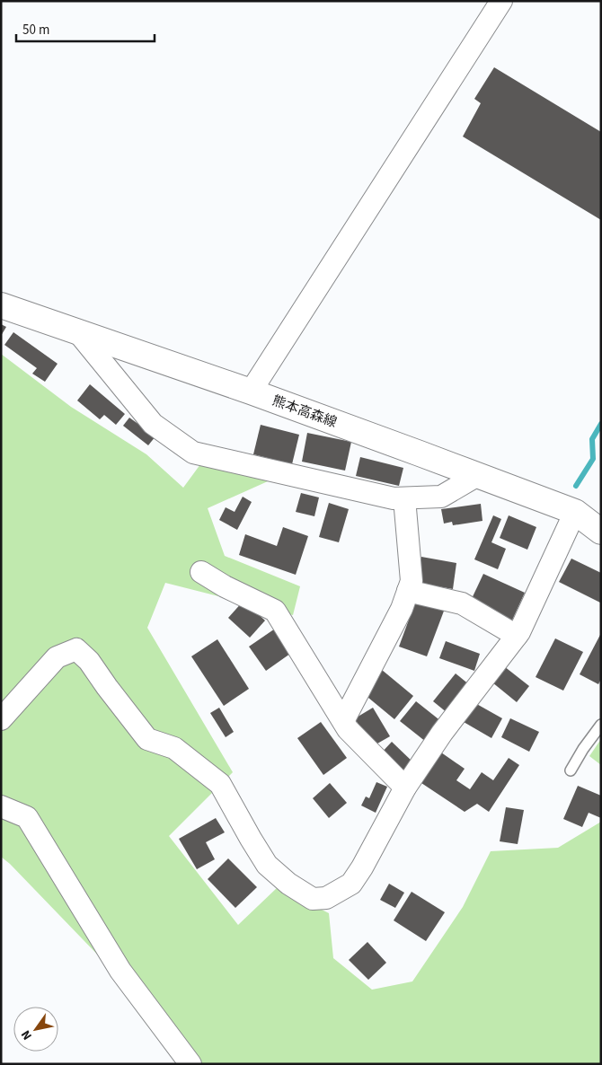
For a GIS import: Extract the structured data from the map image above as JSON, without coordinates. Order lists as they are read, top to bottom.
{
  "streets": {
    "main road": ["熊本高森線"]
  },
  "scale_bar": "50 m",
  "north": "bottom left"
}
